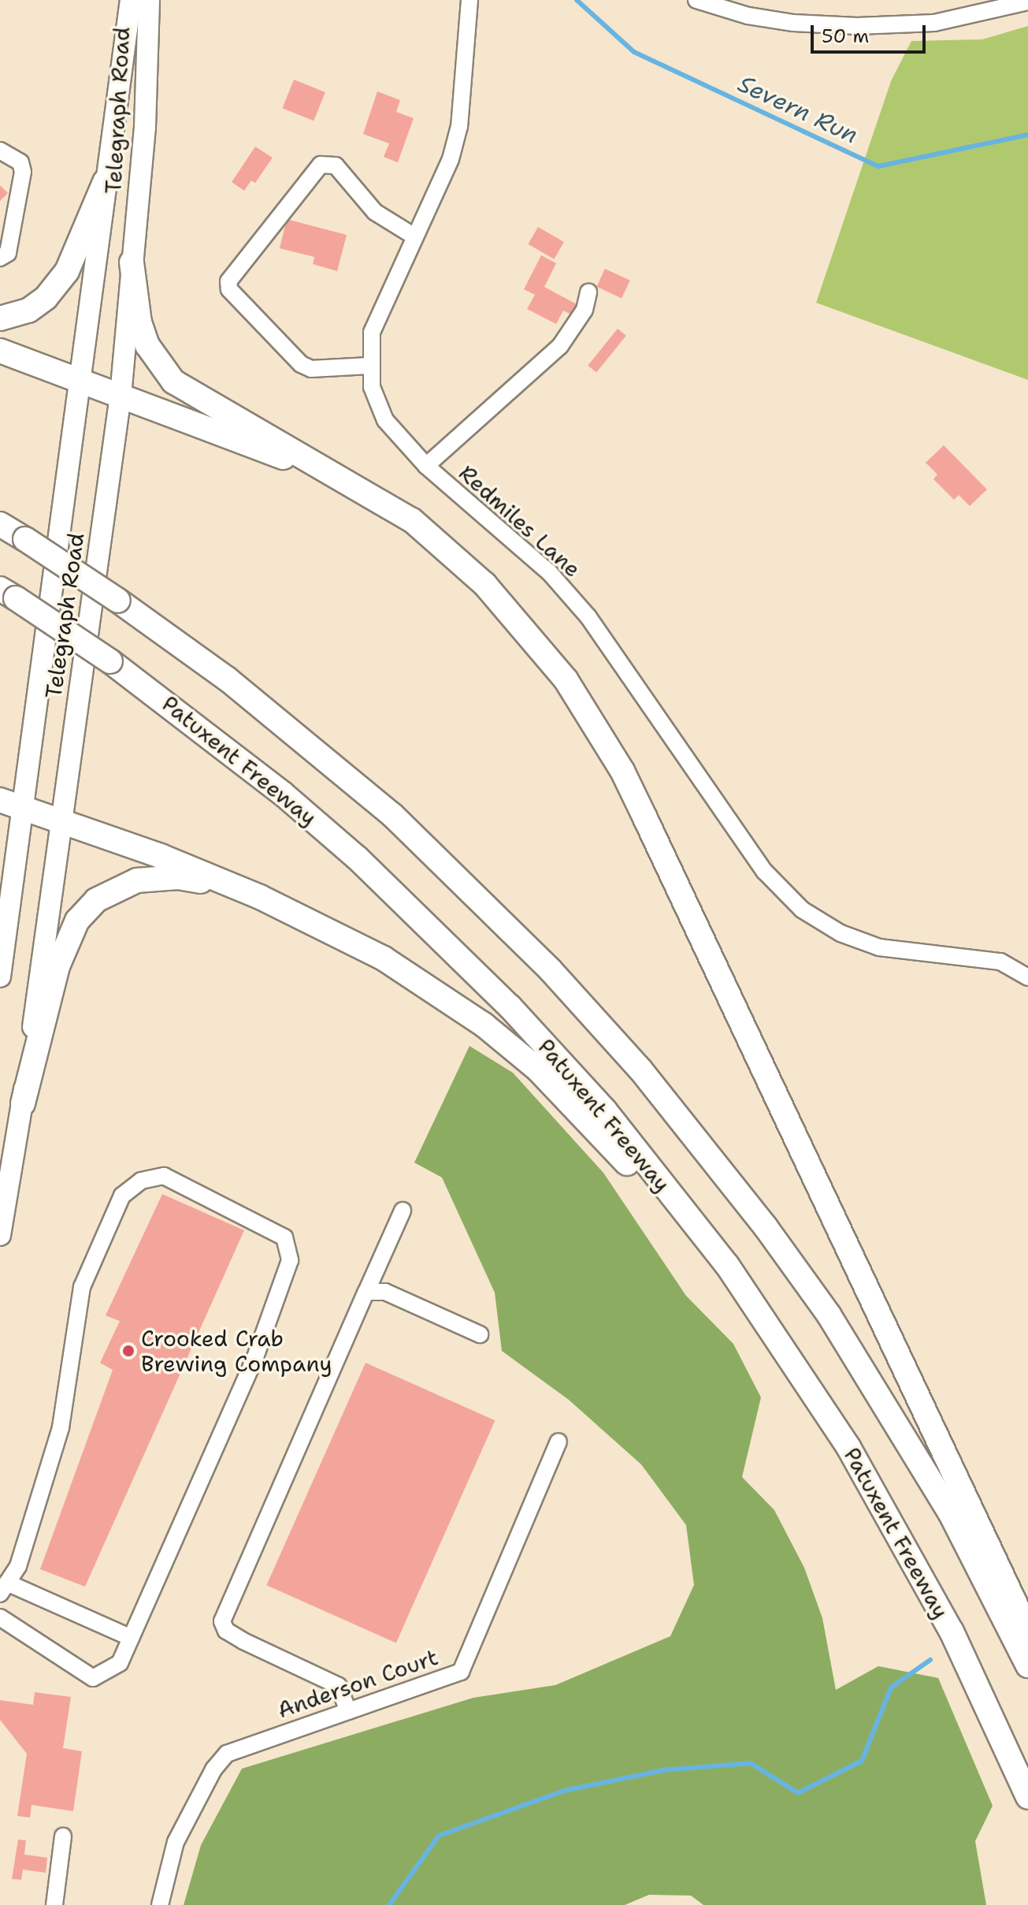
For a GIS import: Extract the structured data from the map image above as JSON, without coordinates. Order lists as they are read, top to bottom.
{
  "streets": {
    "highway": ["Patuxent Freeway"],
    "main road": ["Telegraph Road"],
    "street": ["Redmiles Lane", "Anderson Court"]
  },
  "water": ["Severn Run"],
  "places": ["Crooked Crab Brewing Company"],
  "scale_bar": "50 m"
}
